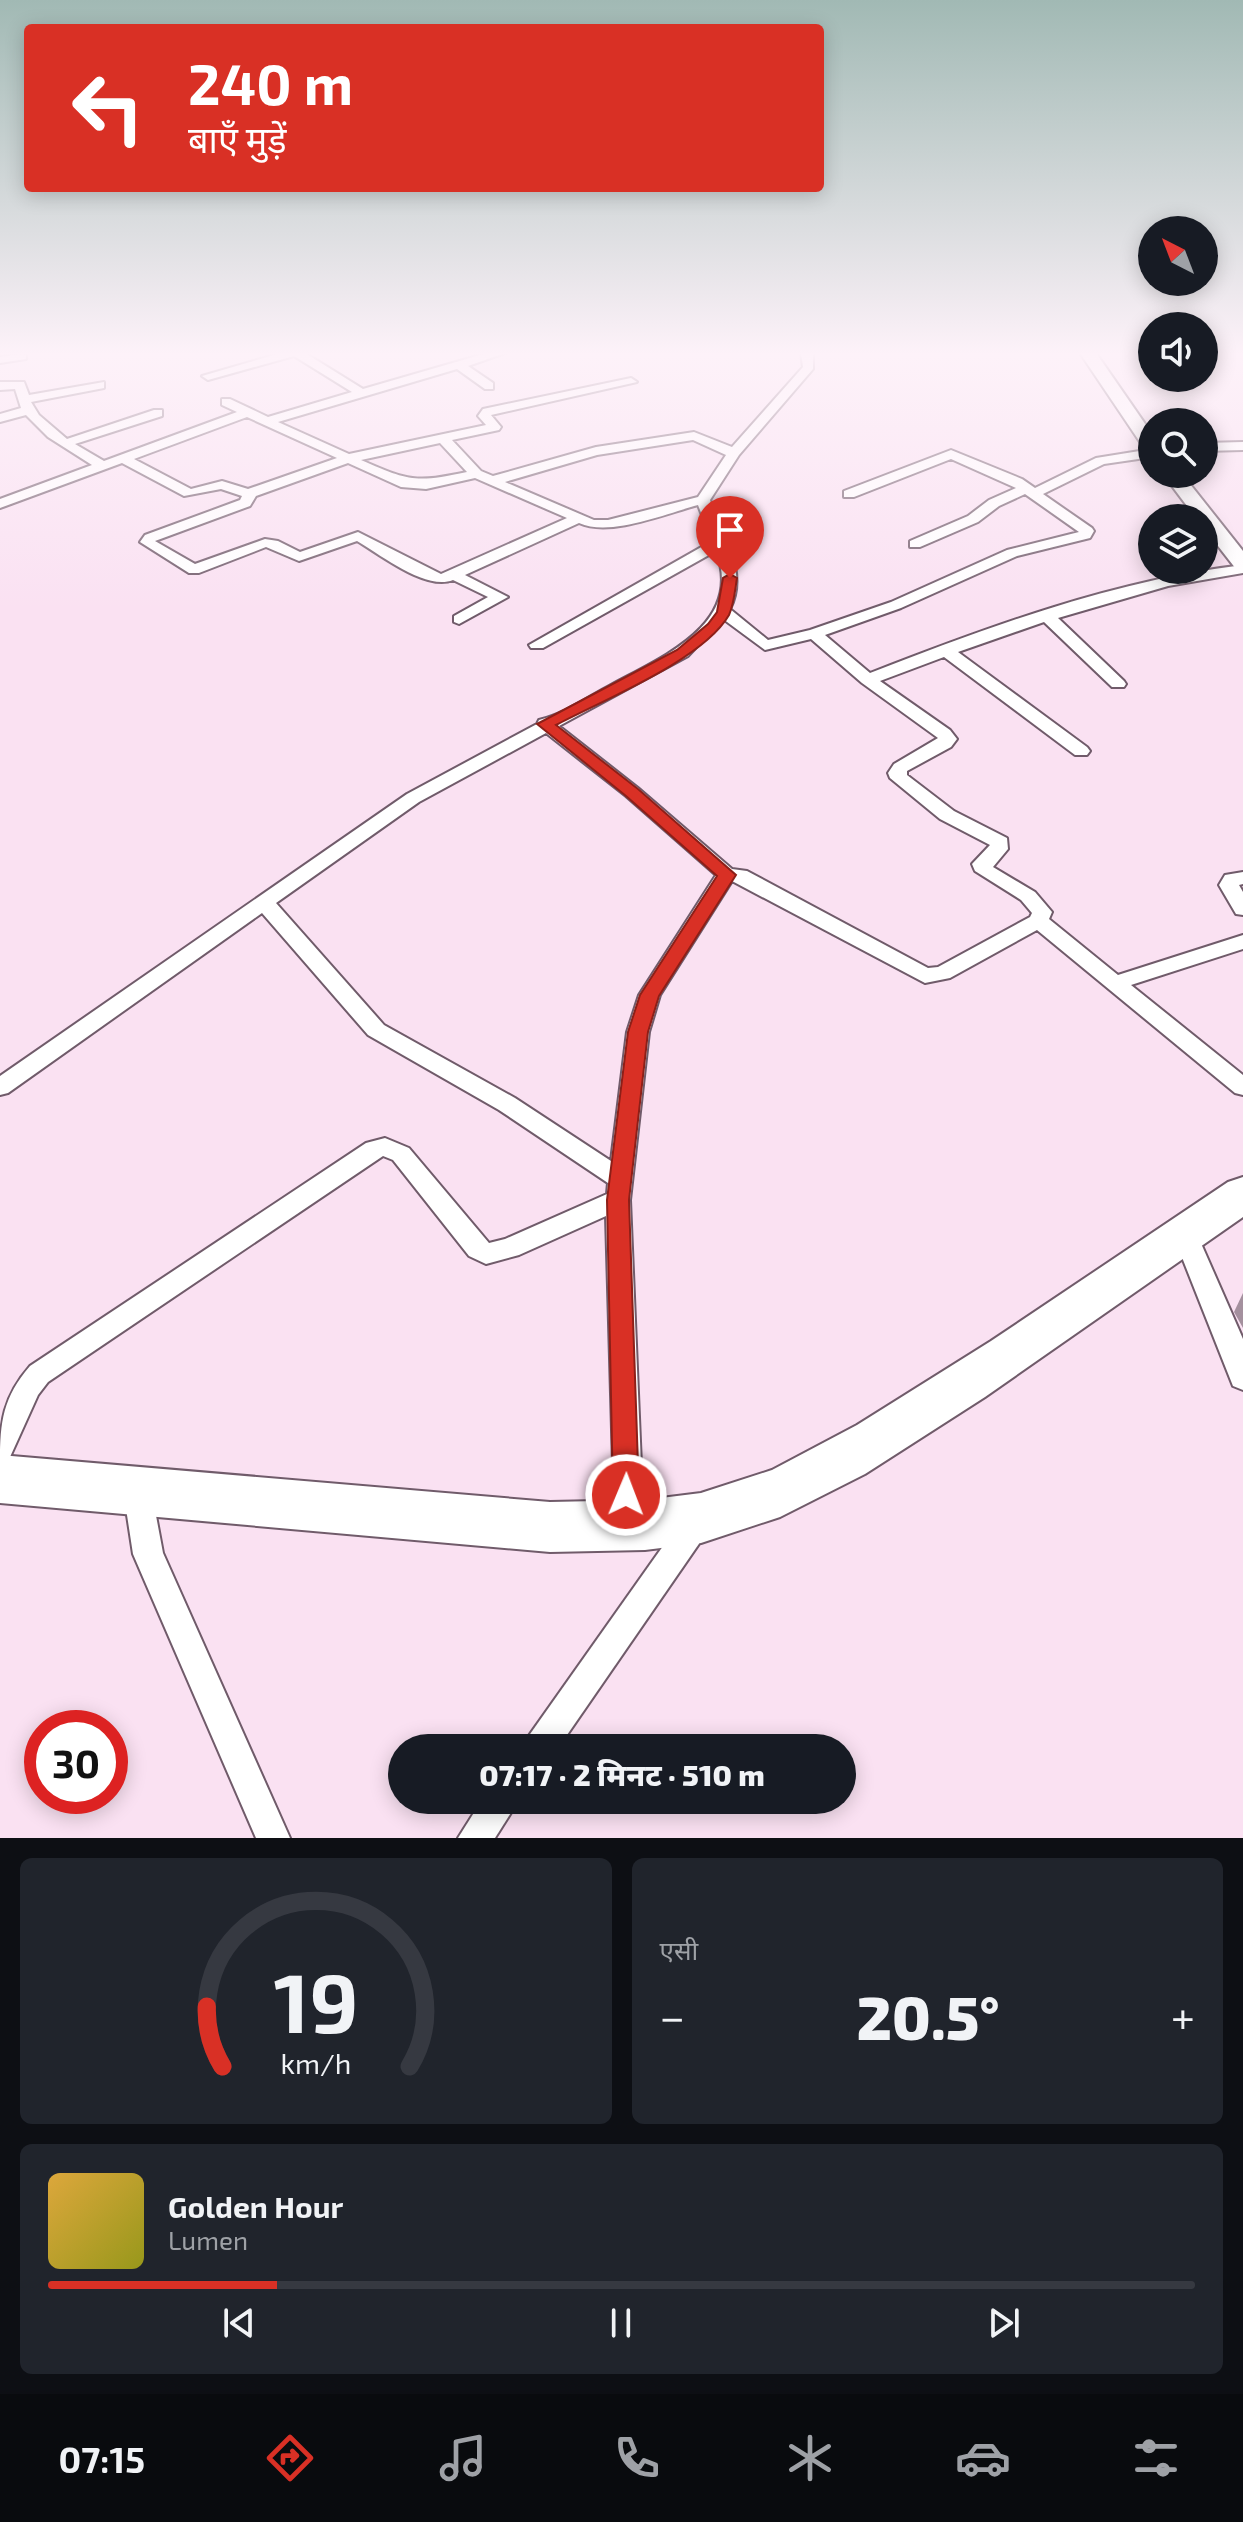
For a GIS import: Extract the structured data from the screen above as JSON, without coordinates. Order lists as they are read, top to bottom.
{
  "north": "top left",
  "page": {
    "turn": ["240 m", "बाएँ मुड़ें"],
    "limit": "30",
    "trip": "07:17 · 2 मिनट · 510 m",
    "tile": "एसी",
    "heat": ["−", "20.5°", "+"],
    "song": ["Golden Hour", "Lumen"],
    "tabs": "07:15",
    "gauge": ["19", "km/h"]
  }
}
